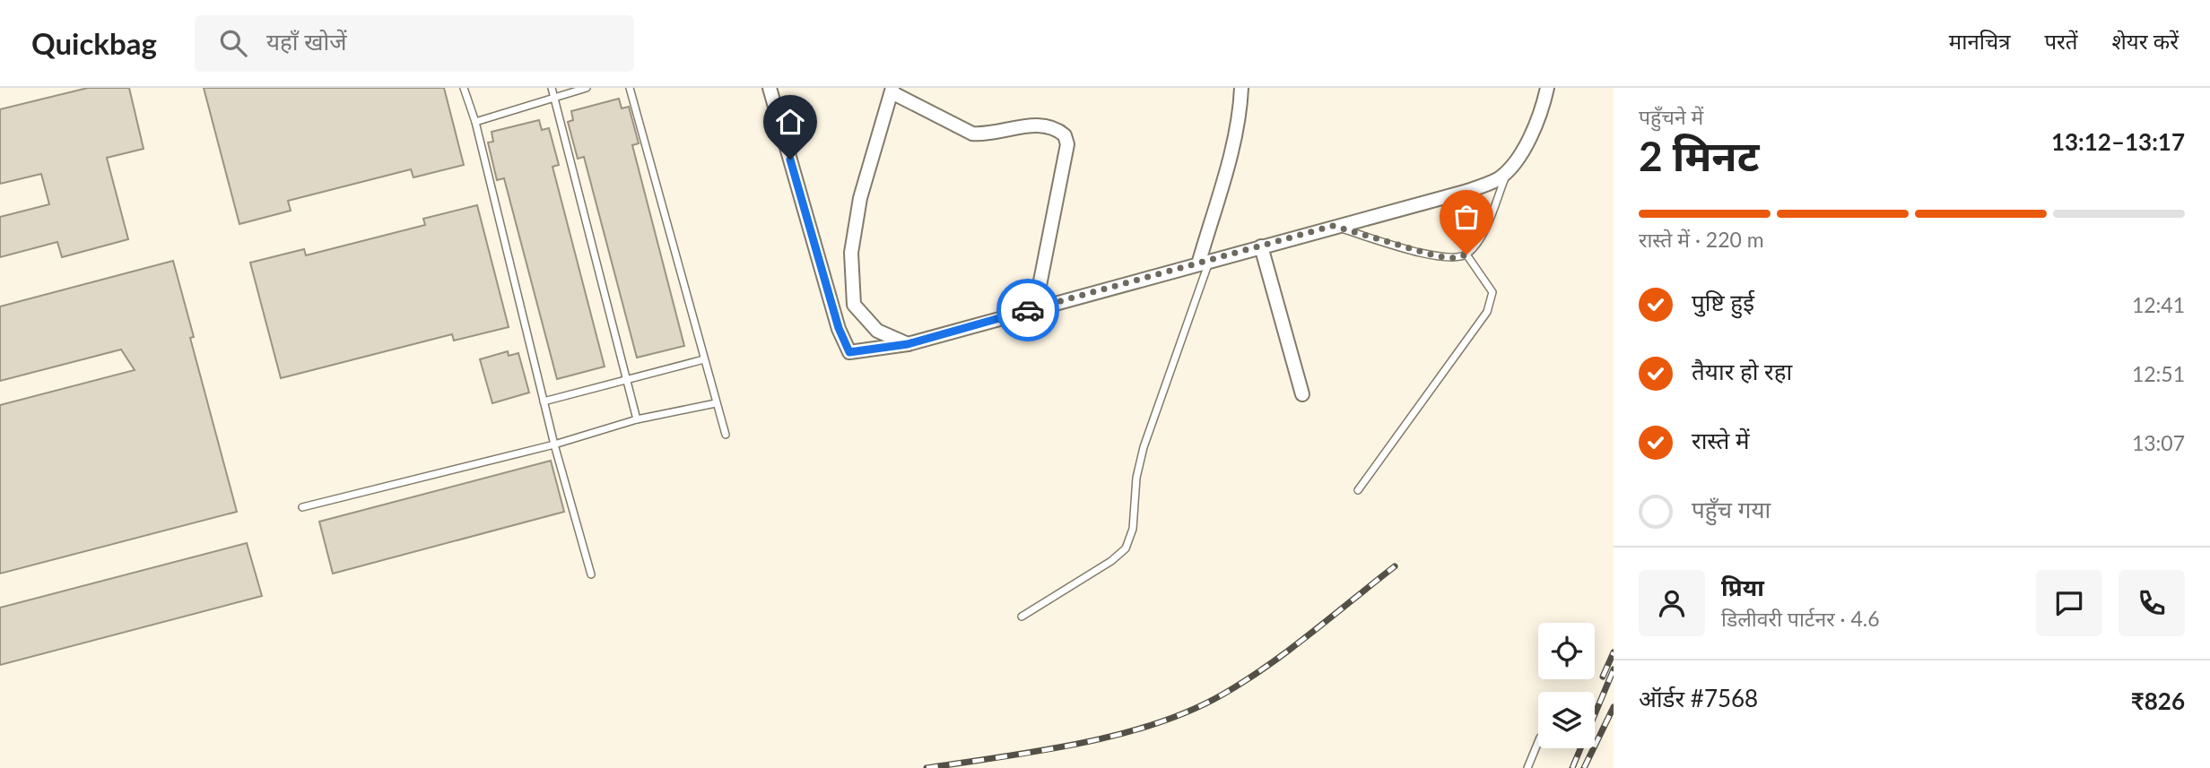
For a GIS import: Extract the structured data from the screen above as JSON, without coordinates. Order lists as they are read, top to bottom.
{
  "page": {
    "header": "Quickbag",
    "search": "यहाँ खोजें",
    "nav": ["मानचित्र", "परतें", "शेयर करें"],
    "heading": ["2 मिनट", "पहुँचने में", "13:12–13:17"],
    "panel": [
      "प्रिया",
      "डिलीवरी पार्टनर · 4.6",
      "ऑर्डर #7568",
      "₹826"
    ],
    "bar": "रास्ते में · 220 m",
    "list": [
      ["पुष्टि हुई", "12:41"],
      ["तैयार हो रहा", "12:51"],
      ["रास्ते में", "13:07"],
      "पहुँच गया"
    ]
  }
}
